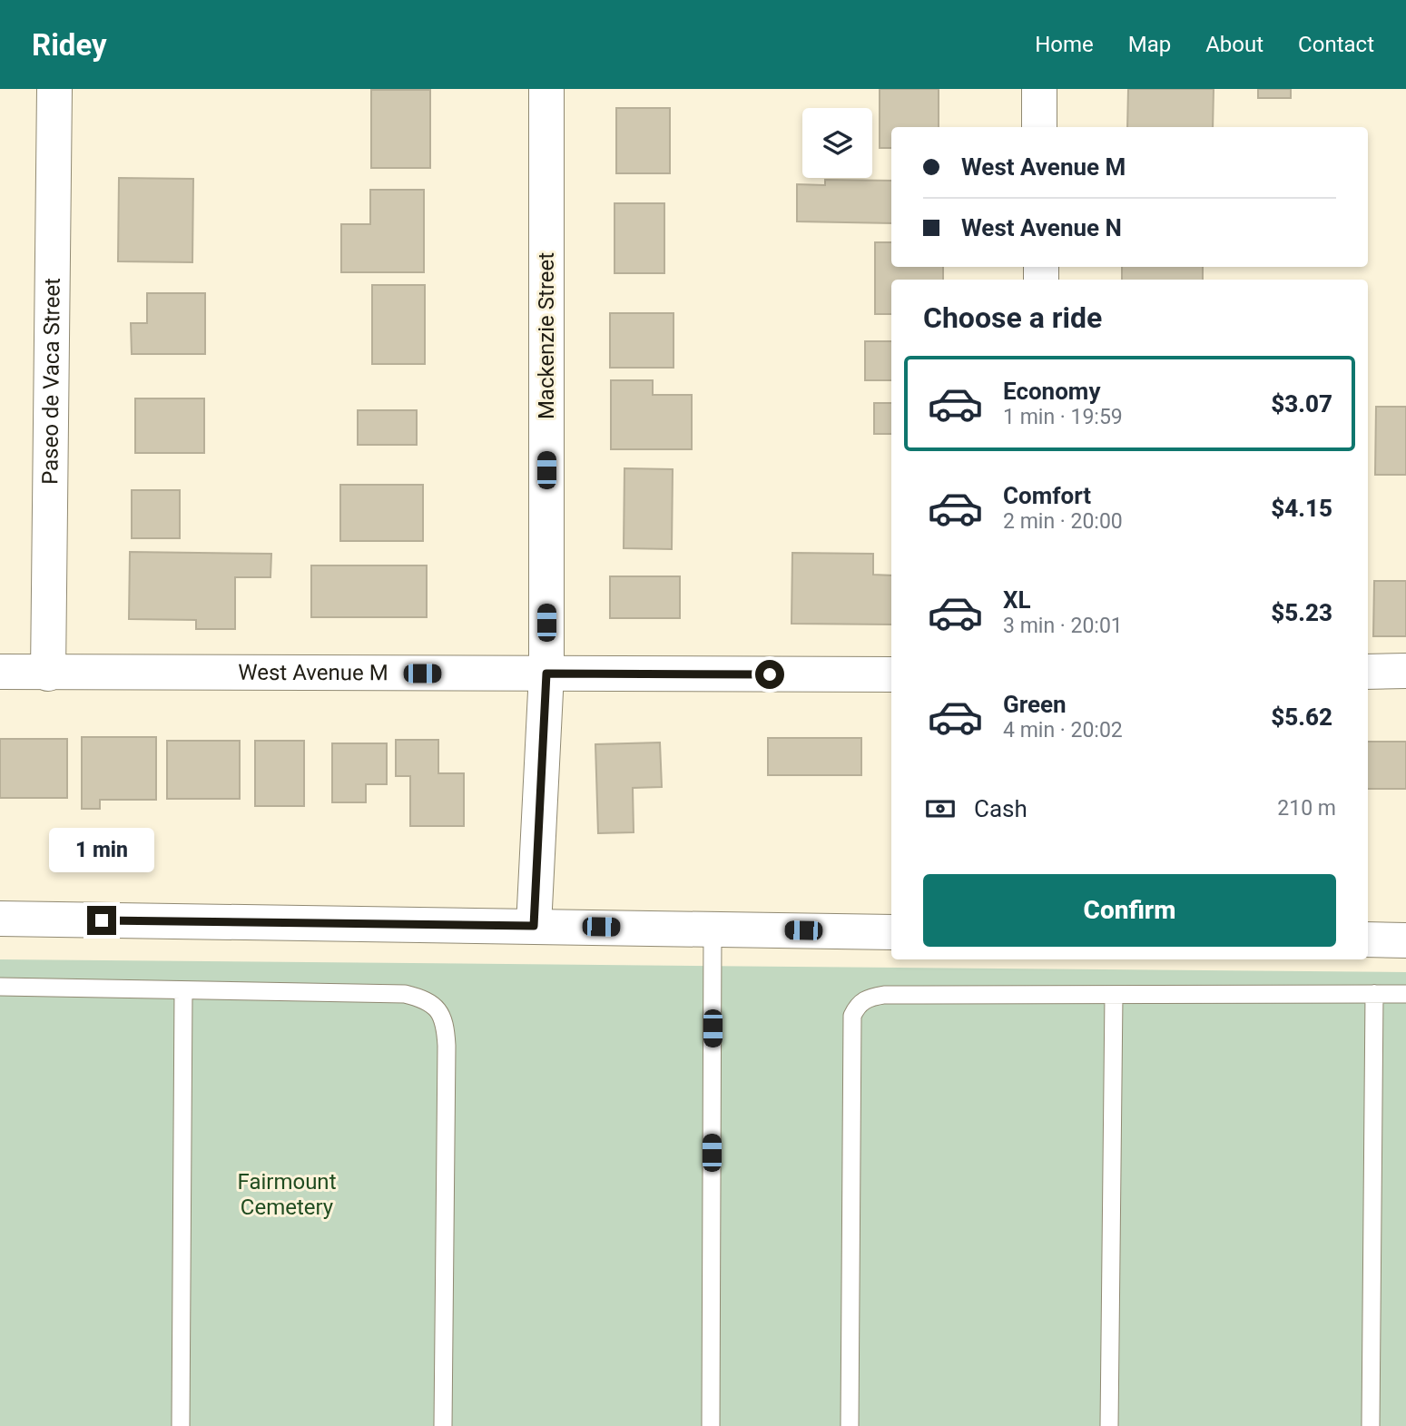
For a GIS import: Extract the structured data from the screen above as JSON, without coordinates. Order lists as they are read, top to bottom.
{
  "streets": {
    "street": ["Mackenzie Street", "Paseo de Vaca Street", "West Avenue M"]
  },
  "crossings": [
    ["Mackenzie Street", "West Avenue M"],
    ["Paseo de Vaca Street", "West Avenue M"]
  ],
  "parks": ["Fairmount Cemetery"],
  "page": {
    "header": "Ridey",
    "nav": [
      "Home",
      "Map",
      "About",
      "Contact"
    ],
    "banner": ["West Avenue M", "West Avenue N"],
    "heading": "Choose a ride",
    "list": [
      {
        "name": "Economy",
        "note": "1 min · 19:59",
        "value": "$3.07"
      },
      {
        "name": "Comfort",
        "note": "2 min · 20:00",
        "value": "$4.15"
      },
      {
        "name": "XL",
        "note": "3 min · 20:01",
        "value": "$5.23"
      },
      {
        "name": "Green",
        "note": "4 min · 20:02",
        "value": "$5.62"
      }
    ],
    "pay": ["Cash", "210 m"],
    "bubble": "1 min",
    "buttons": "Confirm"
  }
}
